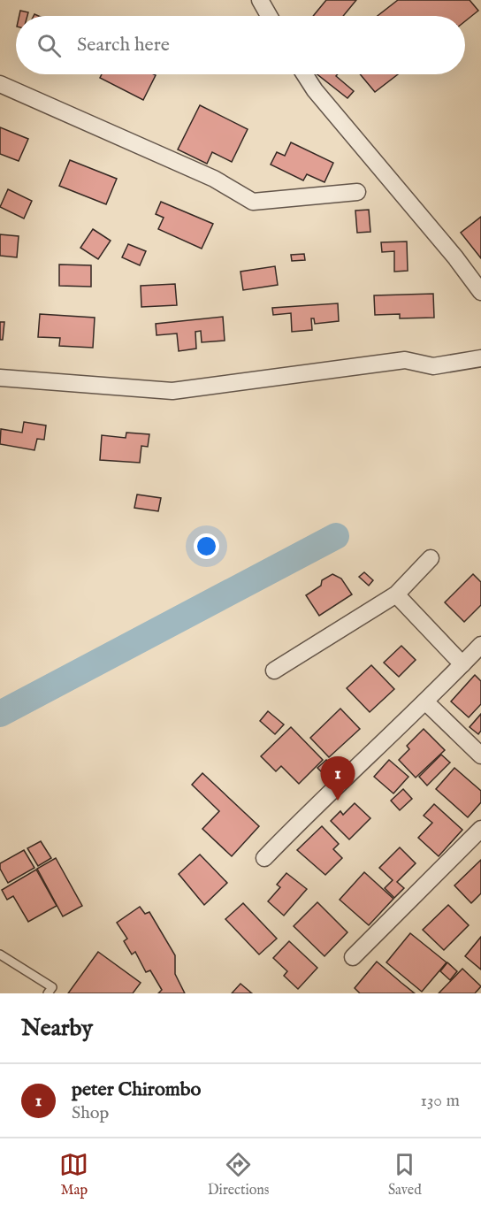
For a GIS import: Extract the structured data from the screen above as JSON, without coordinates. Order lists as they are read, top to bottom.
{
  "page": {
    "search": "Search here",
    "pins": "1",
    "heading": "Nearby",
    "list": [
      {
        "mark": "1",
        "name": "peter Chirombo",
        "note": "Shop",
        "value": "130 m"
      }
    ],
    "nav": ["Map", "Directions", "Saved"]
  }
}
